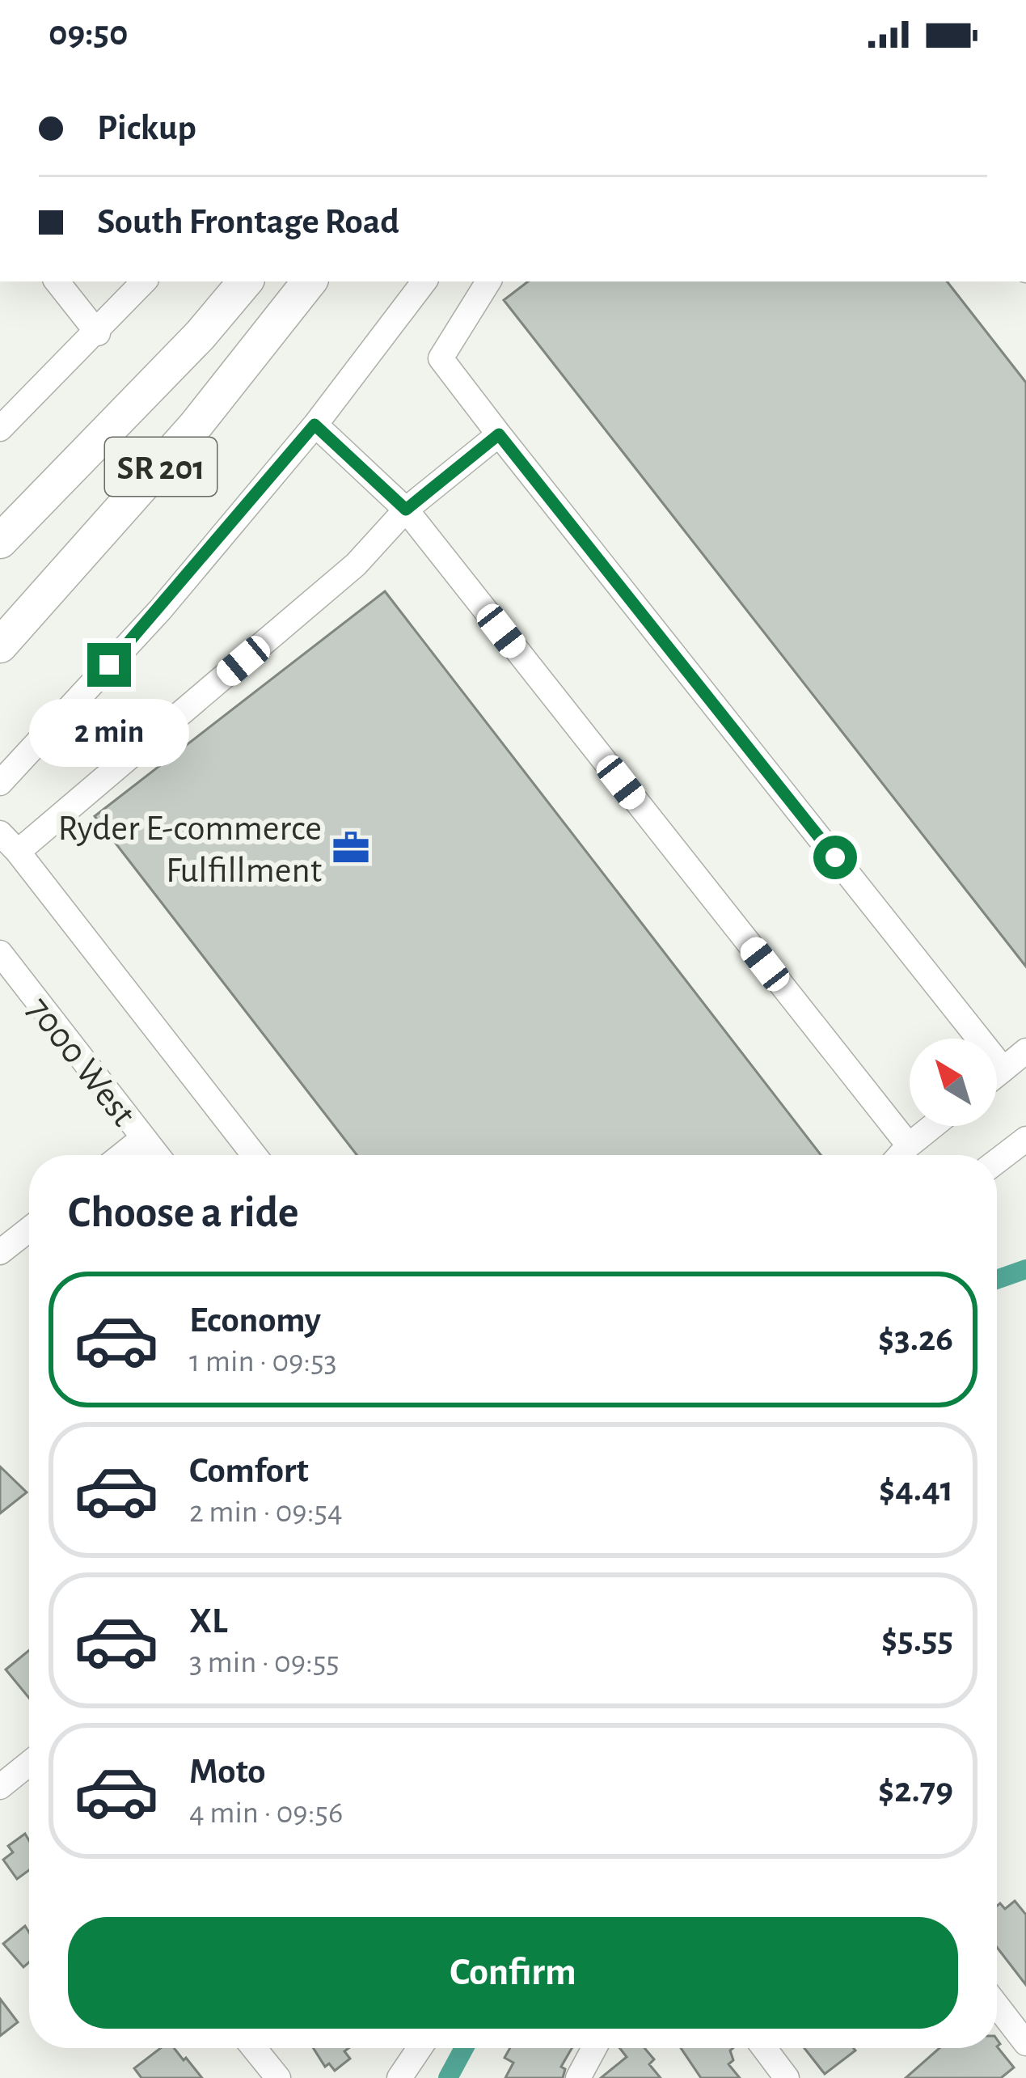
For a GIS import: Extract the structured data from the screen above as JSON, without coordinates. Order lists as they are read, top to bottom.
{
  "streets": {
    "highway": ["SR 201"],
    "street": ["7000 West"]
  },
  "places": {
    "office": ["Ryder E-commerce Fulfillment"]
  },
  "north": "top left",
  "page": {
    "status": "09:50",
    "banner": ["Pickup", "South Frontage Road"],
    "bubble": "2 min",
    "heading": "Choose a ride",
    "list": [
      {
        "name": "Economy",
        "note": "1 min · 09:53",
        "value": "$3.26"
      },
      {
        "name": "Comfort",
        "note": "2 min · 09:54",
        "value": "$4.41"
      },
      {
        "name": "XL",
        "note": "3 min · 09:55",
        "value": "$5.55"
      },
      {
        "name": "Moto",
        "note": "4 min · 09:56",
        "value": "$2.79"
      }
    ],
    "buttons": "Confirm"
  }
}
